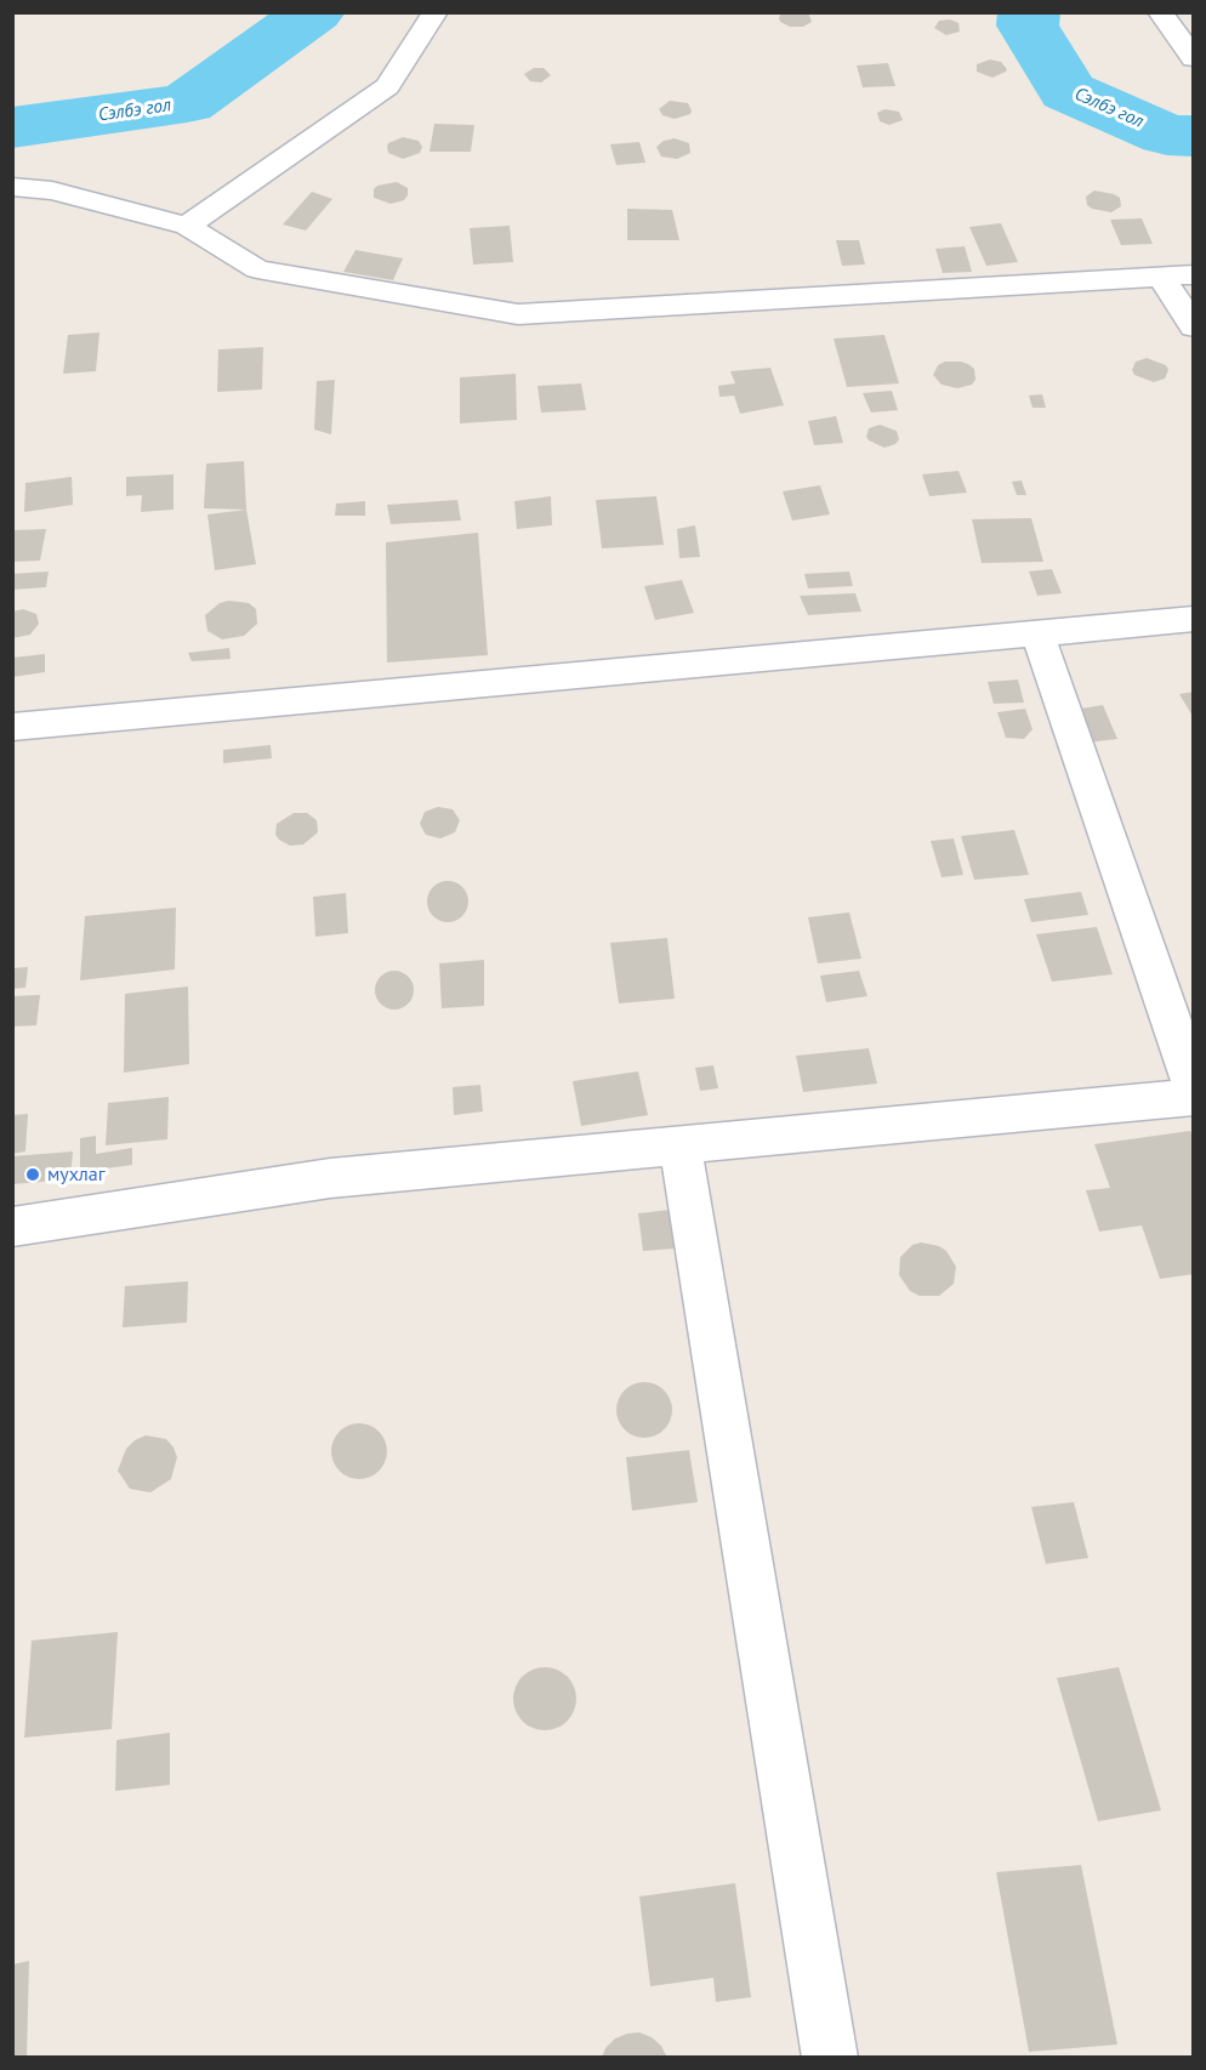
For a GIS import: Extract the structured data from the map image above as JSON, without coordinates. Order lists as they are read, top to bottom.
{
  "water": ["Сэлбэ гол"],
  "places": ["мухлаг"]
}
